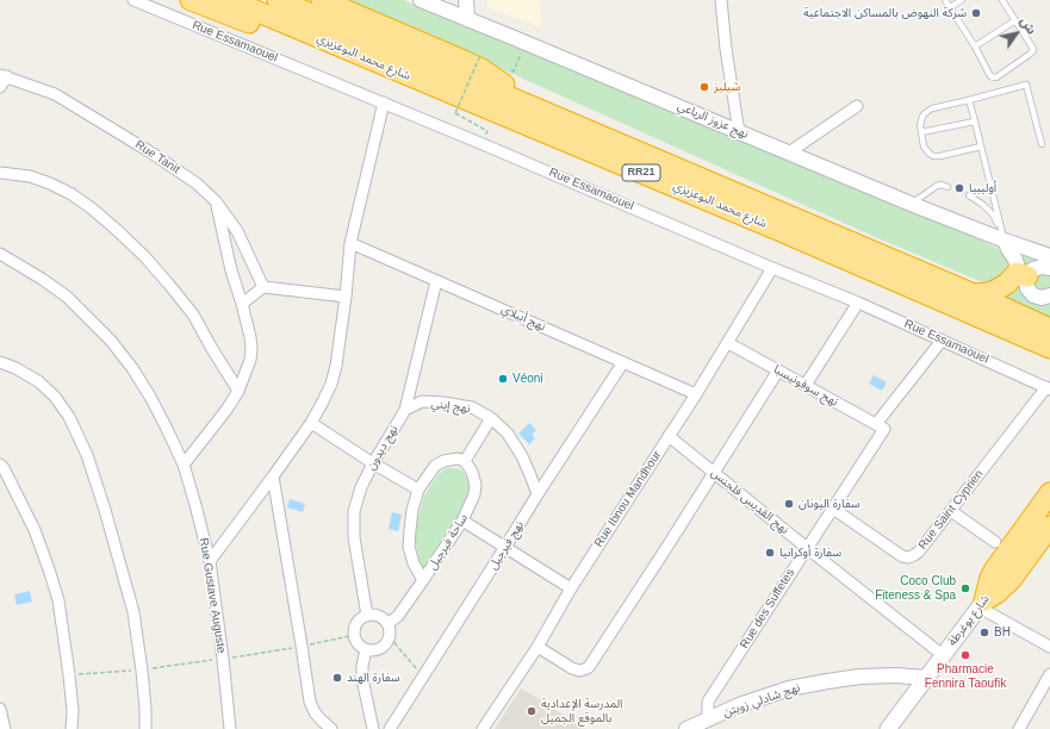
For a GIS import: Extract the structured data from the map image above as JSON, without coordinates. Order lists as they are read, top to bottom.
{
  "streets": {
    "highway": ["شارع محمد البوعزيزي", "RR21"],
    "main road": ["شارع يوغرطة"],
    "street": [
      "Rue Essamaouel",
      "نهج عزوز الرباعي",
      "Rue Tanit",
      "نهج أبيلاي",
      "نهج سوفونيسبا",
      "نهج إيني",
      "نهج ديدون",
      "Rue Ibnou Mandhour",
      "نهج القديس فلجنس",
      "Rue Saint Cyprien",
      "ساحة فيرجيل",
      "نهج فيرجيل",
      "Rue Gustave Auguste",
      "Rue des Suffetes",
      "نهج شادلي زويتن"
    ]
  },
  "crossings": [
    ["Rue Essamaouel", "Rue Ibnou Mandhour"],
    ["Rue Essamaouel", "Rue Saint Cyprien"],
    ["Rue Essamaouel", "Rue des Suffetes"],
    ["نهج أبيلاي", "نهج ديدون"],
    ["نهج أبيلاي", "Rue Ibnou Mandhour"],
    ["نهج أبيلاي", "نهج فيرجيل"],
    ["نهج سوفونيسبا", "Rue Ibnou Mandhour"],
    ["نهج سوفونيسبا", "Rue des Suffetes"],
    ["نهج إيني", "نهج ديدون"],
    ["نهج إيني", "نهج فيرجيل"],
    ["نهج ديدون", "ساحة فيرجيل"],
    ["Rue Ibnou Mandhour", "نهج القديس فلجنس"],
    ["نهج القديس فلجنس", "Rue des Suffetes"],
    ["نهج القديس فلجنس", "شارع يوغرطة"],
    ["Rue Saint Cyprien", "Rue des Suffetes"],
    ["Rue des Suffetes", "نهج شادلي زويتن"],
    ["شارع يوغرطة", "نهج شادلي زويتن"]
  ],
  "places": [
    "شركة النهوض بالمساكن الاجتماعية",
    "شيليز",
    "أوليبيا",
    "Véoni",
    "سفارة اليونان",
    "سفارة أوكرانيا",
    "Coco Club Fiteness & Spa",
    "BH",
    "Pharmacie Fennira Taoufik",
    "سفارة الهند",
    "المدرسة الإعدادية بالموقع الجميل"
  ],
  "north": "top right"
}
